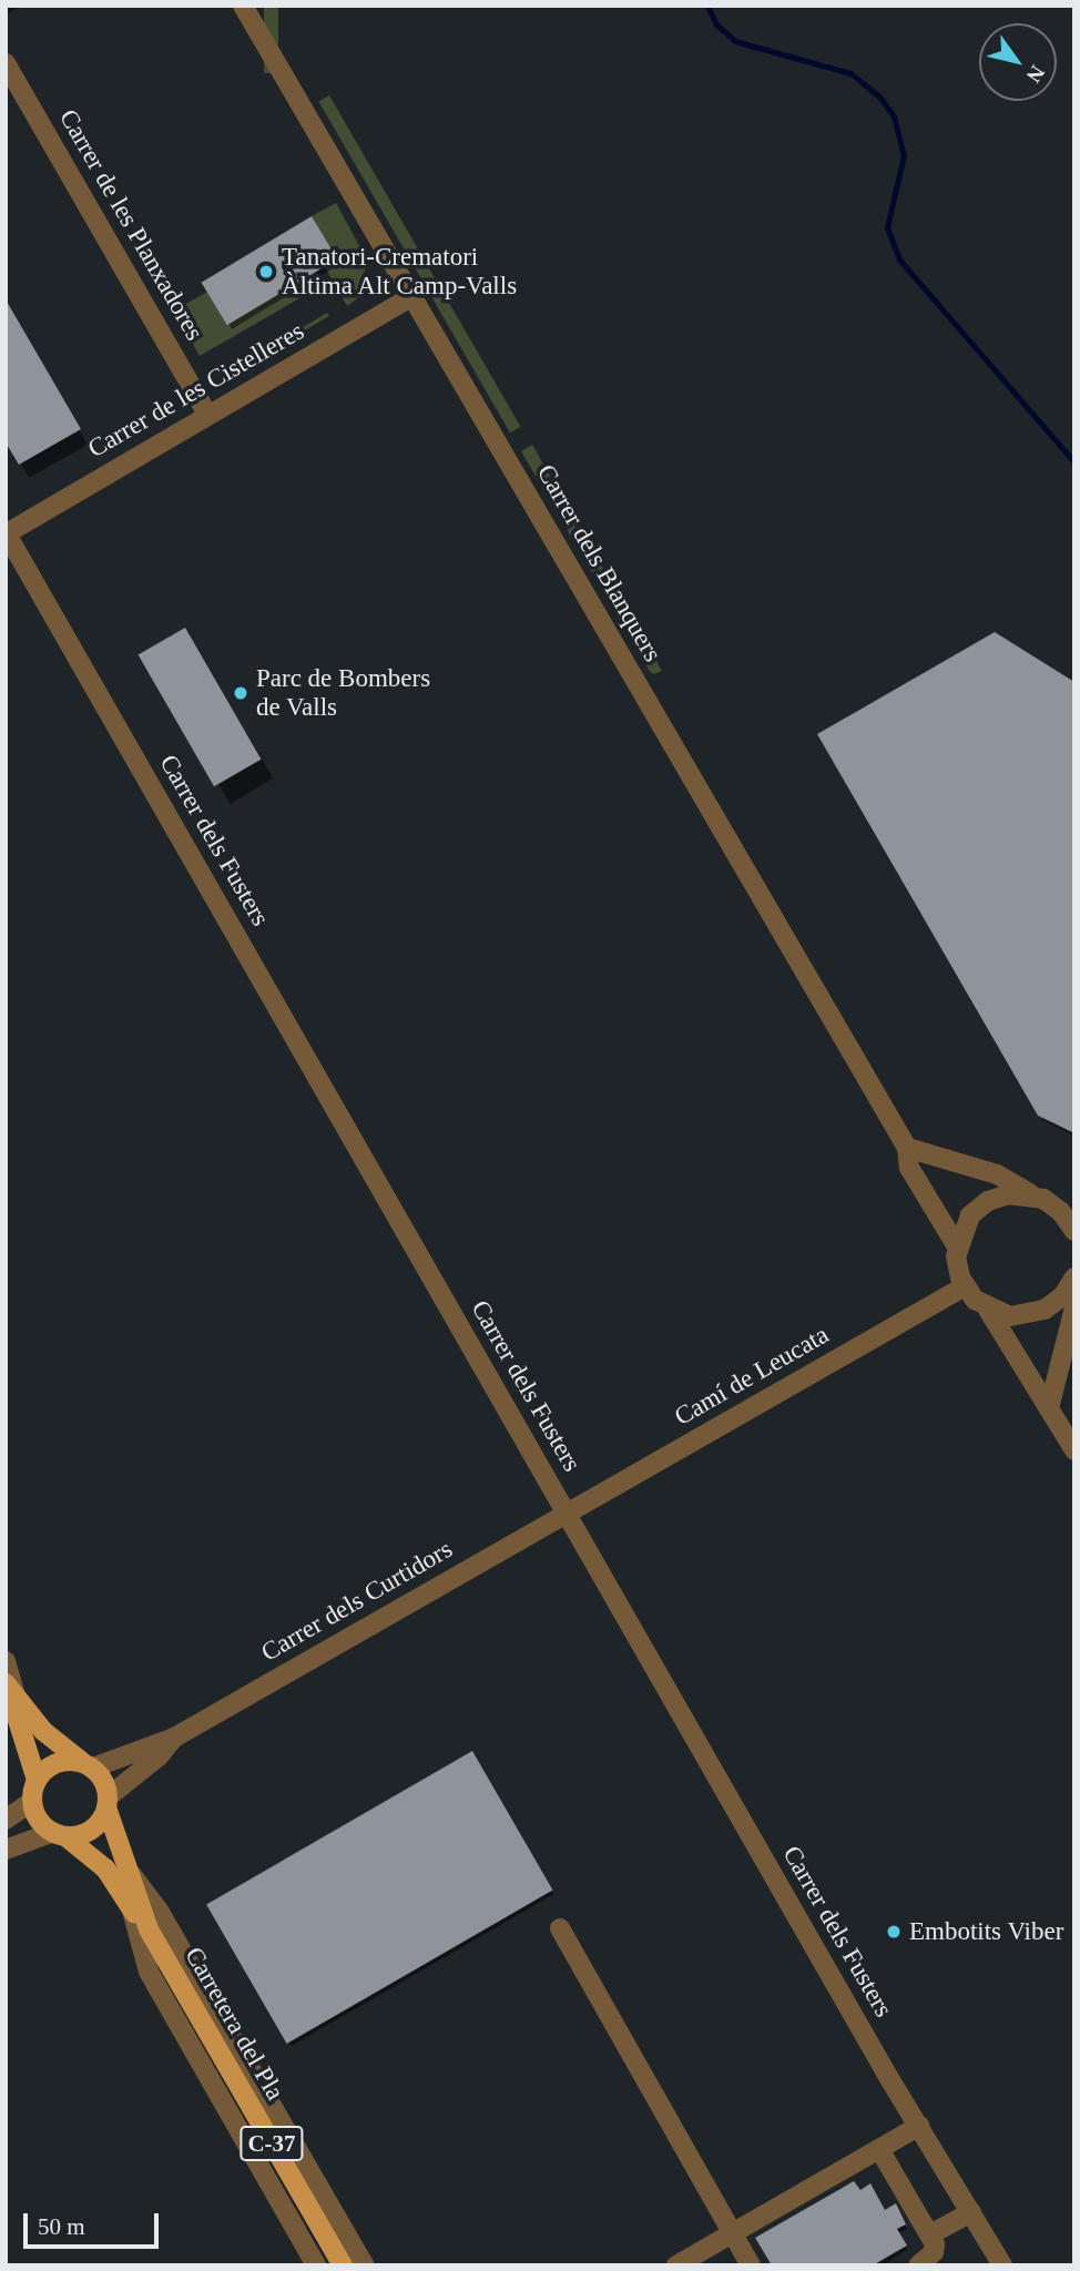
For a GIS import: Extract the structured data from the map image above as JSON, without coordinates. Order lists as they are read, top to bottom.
{
  "streets": {
    "main road": ["Carretera del Pla", "C-37"],
    "street": [
      "Carrer de les Planxadores",
      "Carrer de les Cistelleres",
      "Carrer dels Blanquers",
      "Carrer dels Fusters",
      "Camí de Leucata",
      "Carrer dels Curtidors"
    ]
  },
  "crossings": [
    ["Carrer de les Planxadores", "Carrer de les Cistelleres"],
    ["Carrer de les Cistelleres", "Carrer dels Blanquers"],
    ["Carrer de les Cistelleres", "Carrer dels Fusters"],
    ["Carrer dels Fusters", "Camí de Leucata"],
    ["Carrer dels Fusters", "Carrer dels Curtidors"],
    ["Camí de Leucata", "Carrer dels Curtidors"],
    ["Carrer dels Curtidors", "C-37"],
    ["Carretera del Pla", "C-37"]
  ],
  "places": ["Tanatori-Crematori Àltima Alt Camp-Valls", "Parc de Bombers de Valls", "Embotits Viber"],
  "scale_bar": "50 m",
  "north": "bottom right"
}
